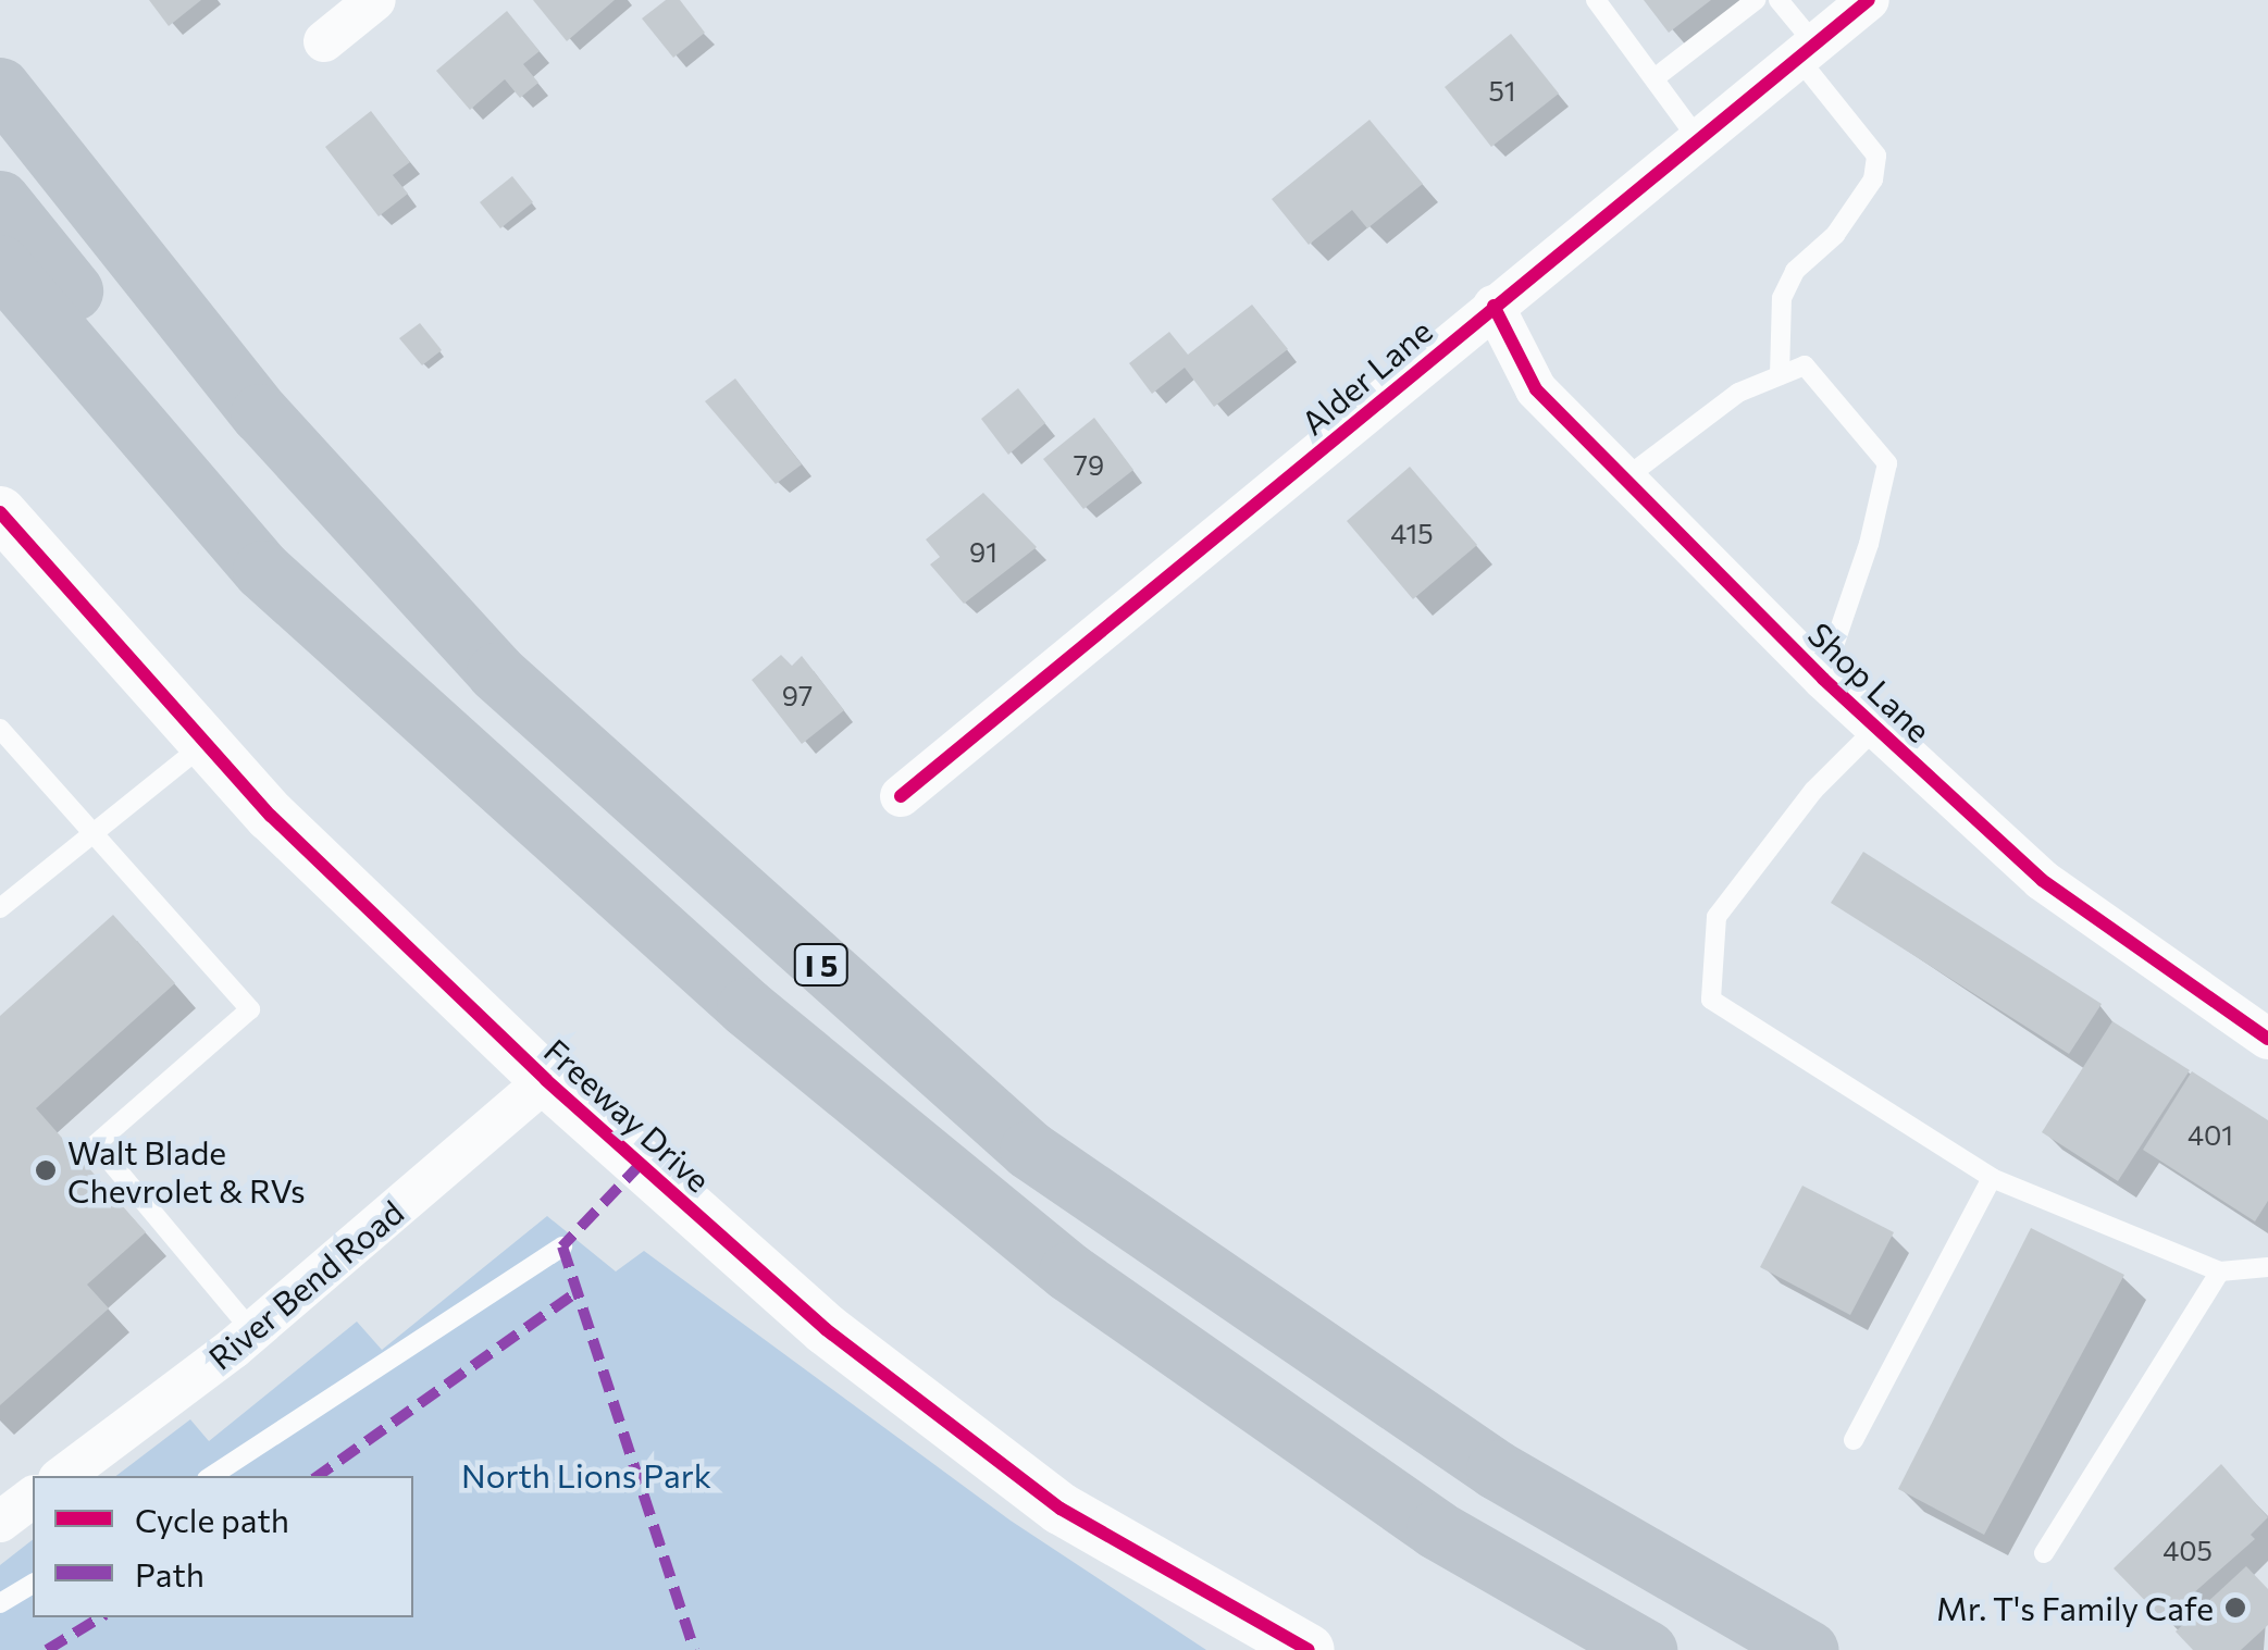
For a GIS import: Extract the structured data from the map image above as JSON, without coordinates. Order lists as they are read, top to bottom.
{
  "streets": {
    "highway": ["I 5"],
    "street": [
      "Alder Lane",
      "Shop Lane",
      "Freeway Drive",
      "River Bend Road"
    ]
  },
  "crossings": [
    ["Alder Lane", "Shop Lane"],
    ["Freeway Drive", "River Bend Road"]
  ],
  "parks": ["North Lions Park"],
  "places": ["Walt Blade Chevrolet & RVs", "Mr. T's Family Cafe"],
  "house_numbers": [
    "51",
    "79",
    "415",
    "91",
    "97",
    "401",
    "405"
  ],
  "legend": ["Cycle path", "Path"]
}
